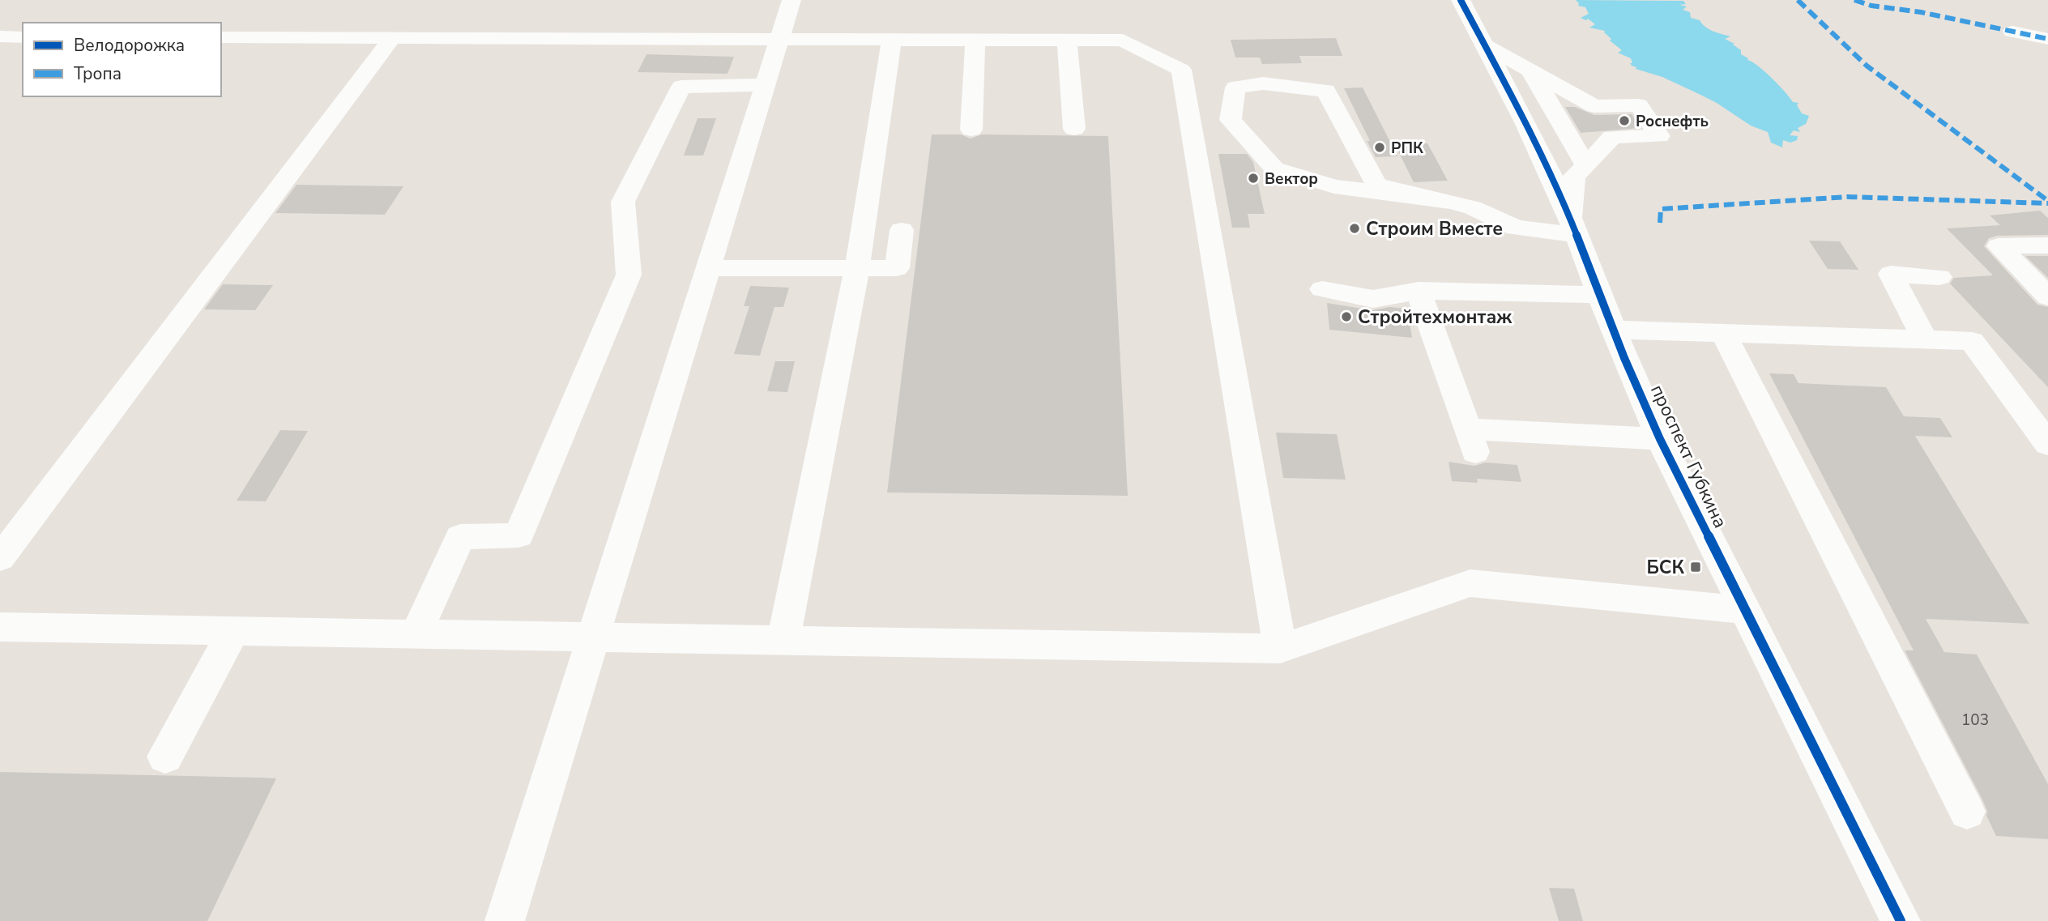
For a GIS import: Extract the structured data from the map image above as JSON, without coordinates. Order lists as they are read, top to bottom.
{
  "streets": {
    "street": ["проспект Губкина"]
  },
  "places": {
    "other": [
      "Роснефть",
      "РПК",
      "Вектор",
      "Строим Вместе",
      "Стройтехмонтаж"
    ],
    "transit": ["БСК"]
  },
  "house_numbers": ["103"],
  "legend": ["Велодорожка", "Тропа"]
}
